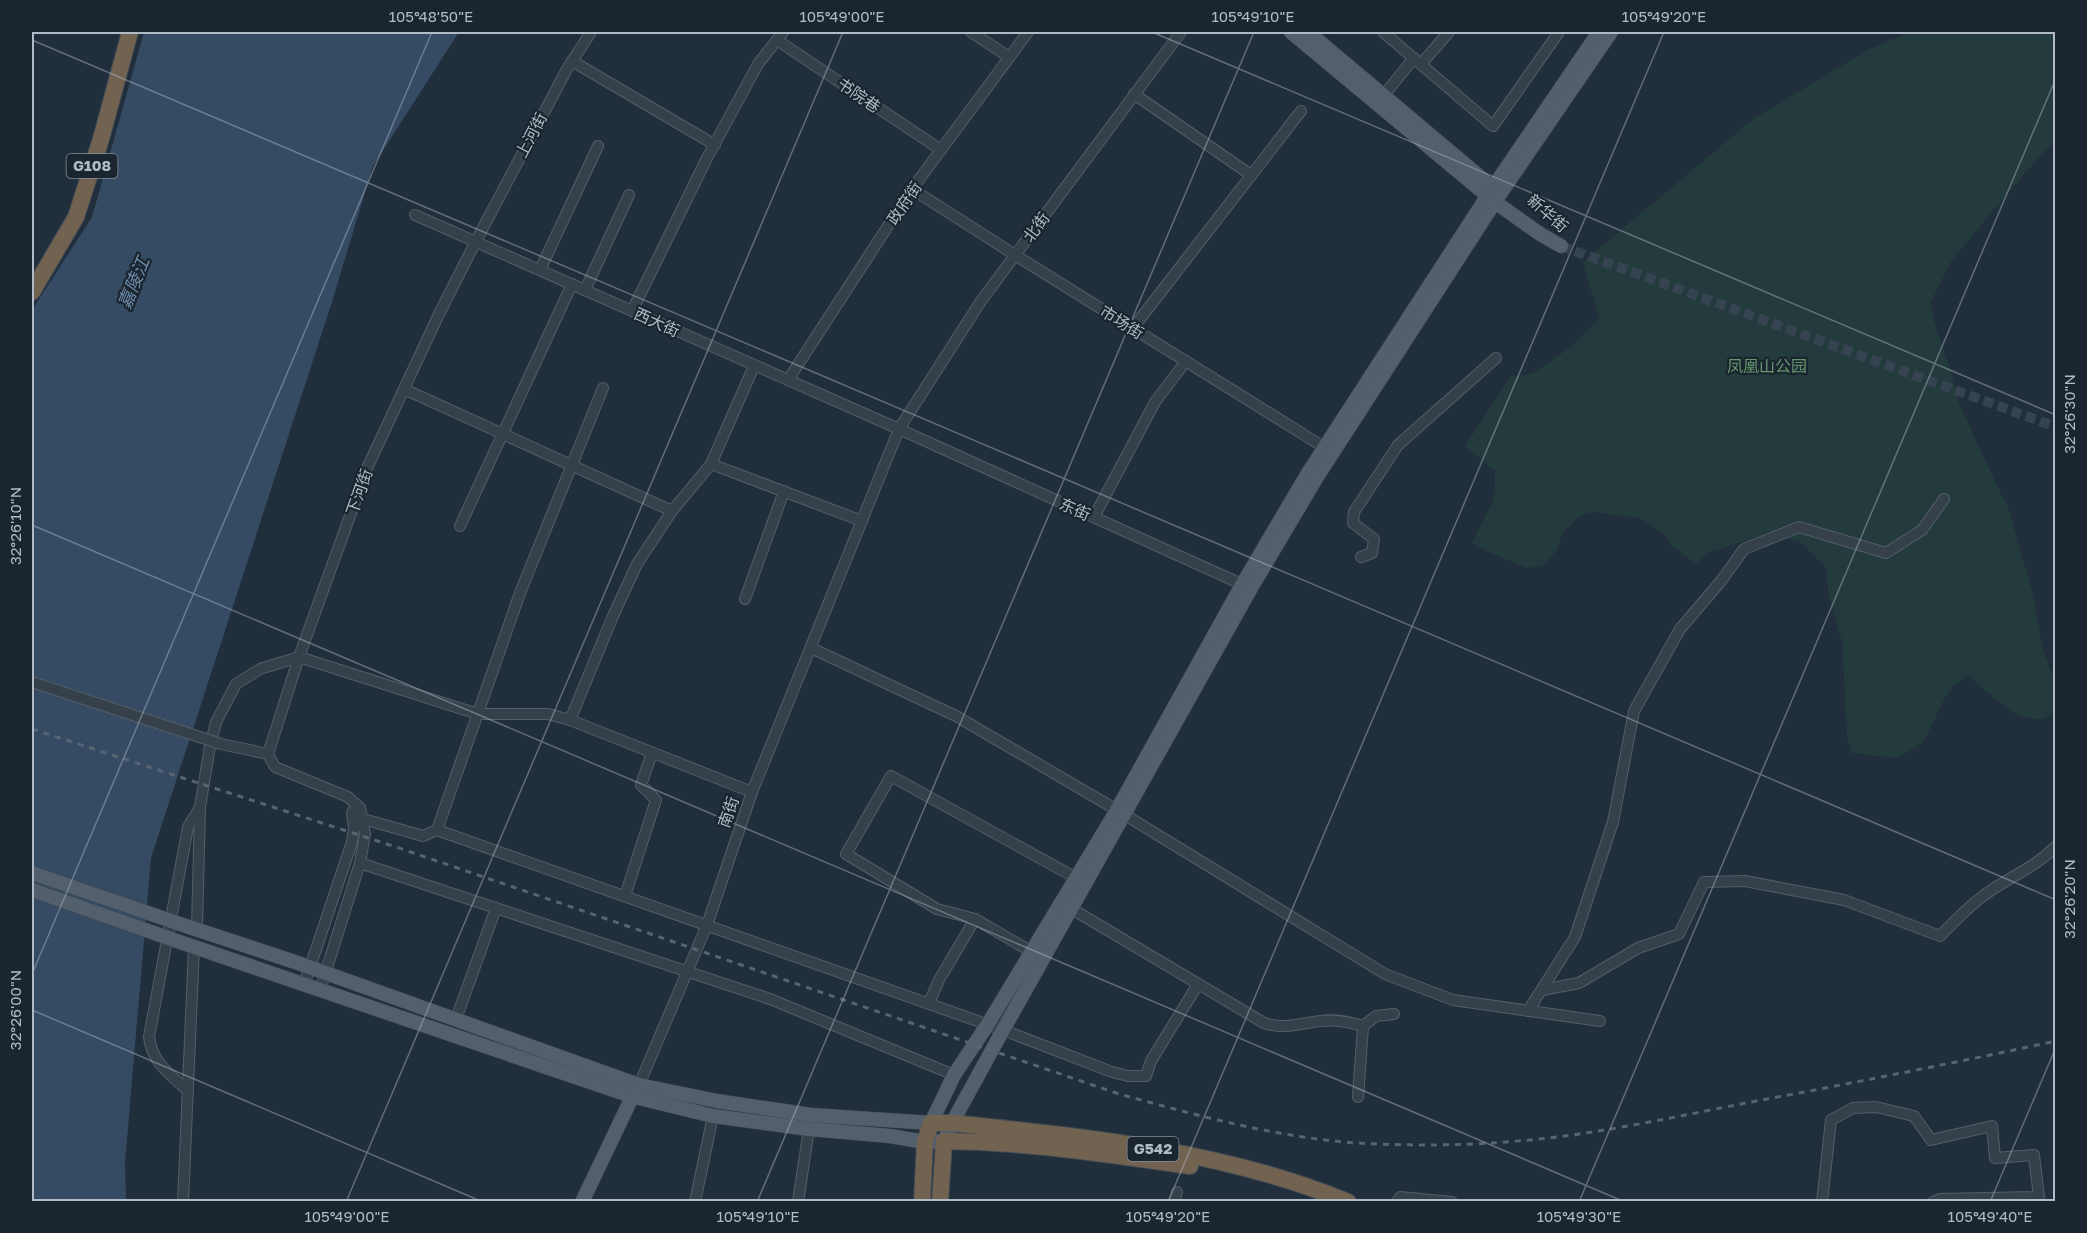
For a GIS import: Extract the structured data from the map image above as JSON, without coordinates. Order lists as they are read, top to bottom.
{
  "streets": {
    "highway": ["G108", "G542"],
    "main road": ["南街"],
    "street": [
      "书院巷",
      "上河街",
      "政府街",
      "北街",
      "西大街",
      "市场街",
      "下河街",
      "东街"
    ]
  },
  "crossings": [
    ["书院巷", "政府街"],
    ["上河街", "西大街"],
    ["上河街", "下河街"],
    ["政府街", "西大街"],
    ["政府街", "市场街"],
    ["北街", "西大街"],
    ["北街", "市场街"],
    ["北街", "东街"],
    ["北街", "南街"],
    ["西大街", "下河街"],
    ["西大街", "东街"],
    ["西大街", "南街"],
    ["东街", "南街"]
  ],
  "water": ["嘉陵江"],
  "parks": ["凤凰山公园"],
  "coordinates": [
    "105°48'50\"E",
    "105°49'00\"E",
    "105°49'10\"E",
    "105°49'20\"E",
    "32°26'30\"N",
    "32°26'10\"N",
    "32°26'20\"N",
    "32°26'00\"N",
    "105°49'30\"E",
    "105°49'40\"E"
  ]
}
